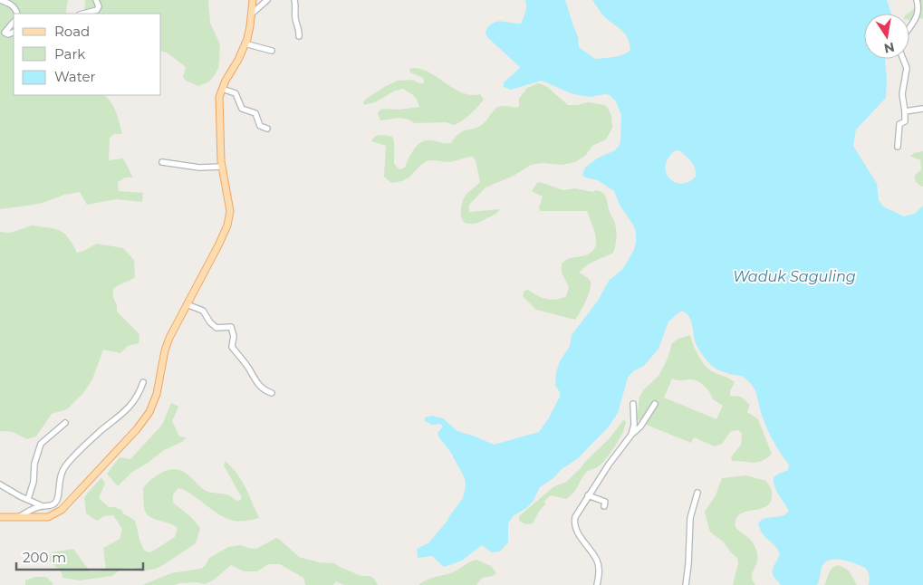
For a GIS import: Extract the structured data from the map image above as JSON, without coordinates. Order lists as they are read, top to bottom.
{
  "water": ["Waduk Saguling"],
  "legend": ["Road", "Park", "Water"],
  "scale_bar": "200 m",
  "north": "bottom"
}
